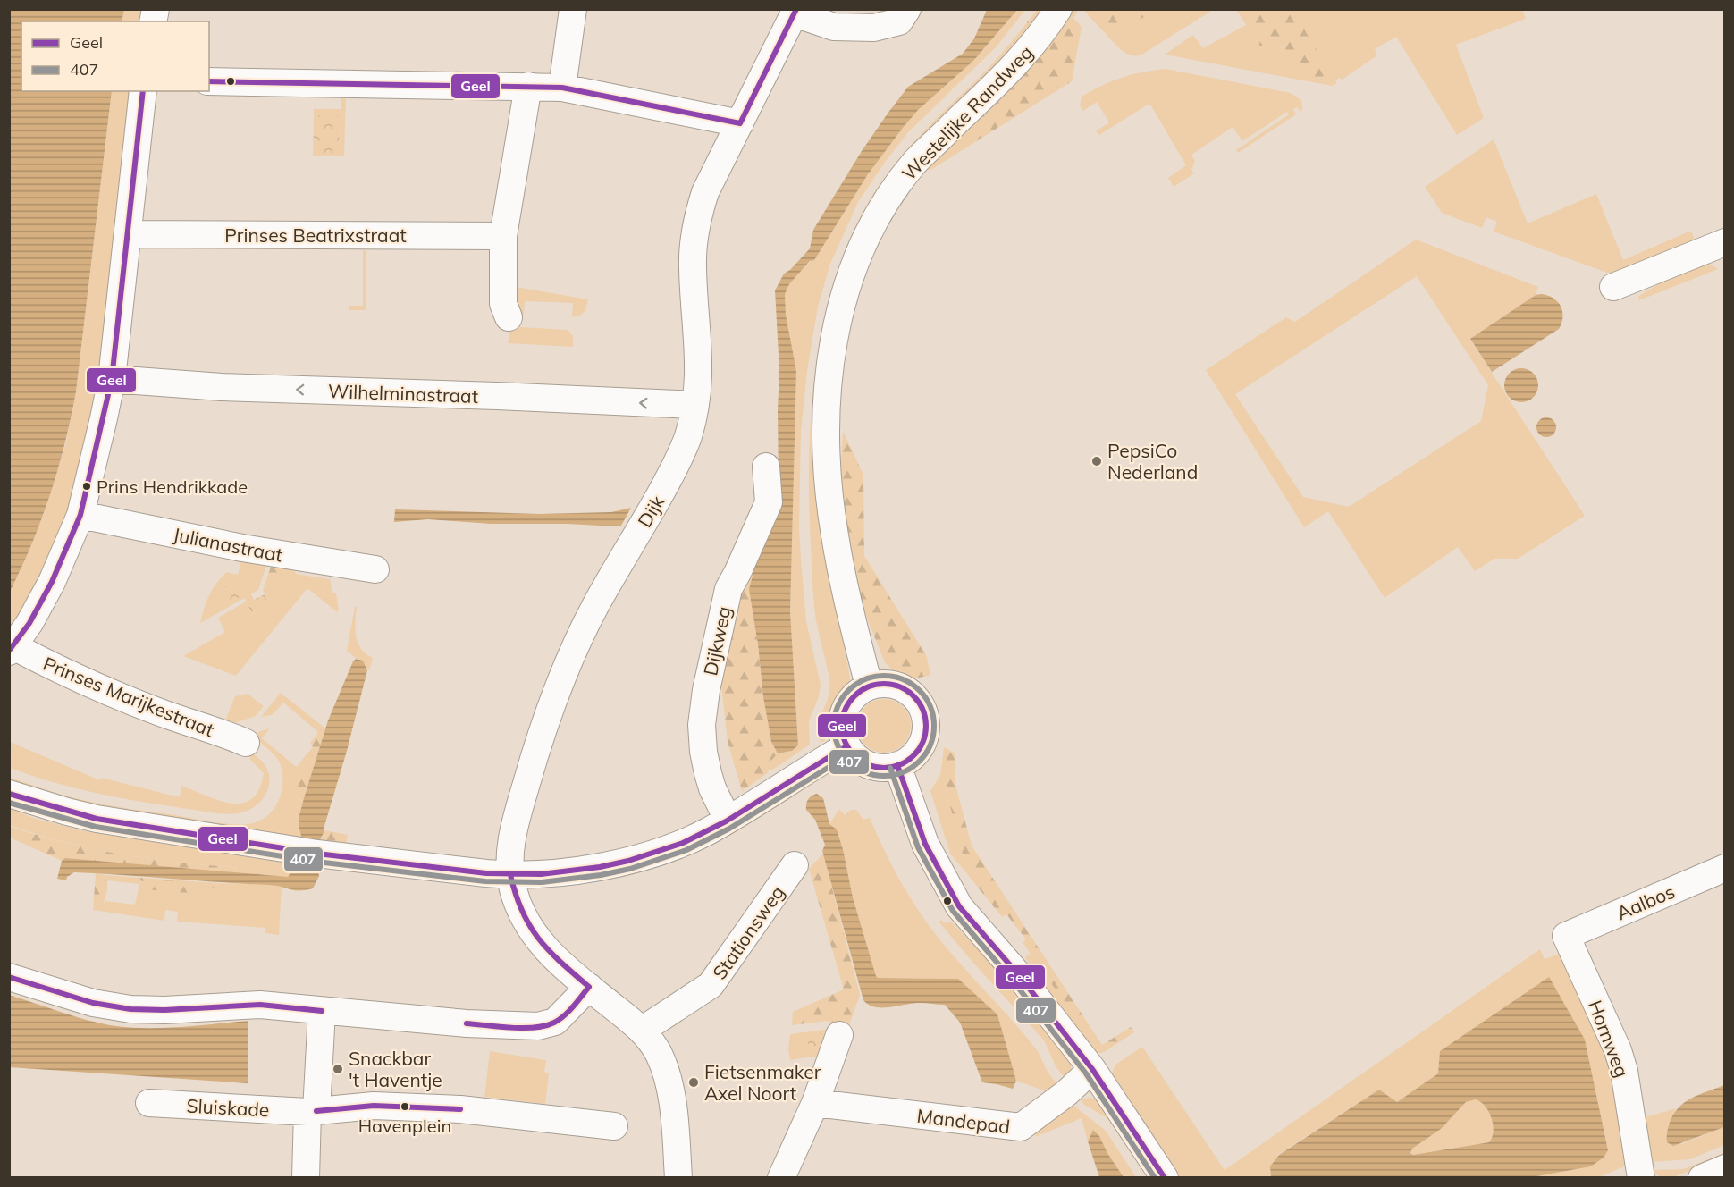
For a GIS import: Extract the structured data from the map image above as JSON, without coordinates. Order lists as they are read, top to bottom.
{
  "streets": {
    "street": [
      "Westelijke Randweg",
      "Prinses Beatrixstraat",
      "Wilhelminastraat",
      "Dijk",
      "Julianastraat",
      "Dijkweg",
      "Prinses Marijkestraat",
      "Aalbos",
      "Stationsweg",
      "Hornweg",
      "Sluiskade",
      "Mandepad"
    ]
  },
  "crossings": [
    ["Wilhelminastraat", "Dijk"],
    ["Dijk", "Stationsweg"],
    ["Aalbos", "Hornweg"]
  ],
  "one_way": ["Wilhelminastraat"],
  "places": [
    "PepsiCo Nederland",
    "Prins Hendrikkade",
    "Snackbar 't Haventje",
    "Fietsenmaker Axel Noort",
    "Havenplein"
  ],
  "lines": ["transit line Geel", "transit line 407"],
  "legend": ["Geel", "407"]
}
